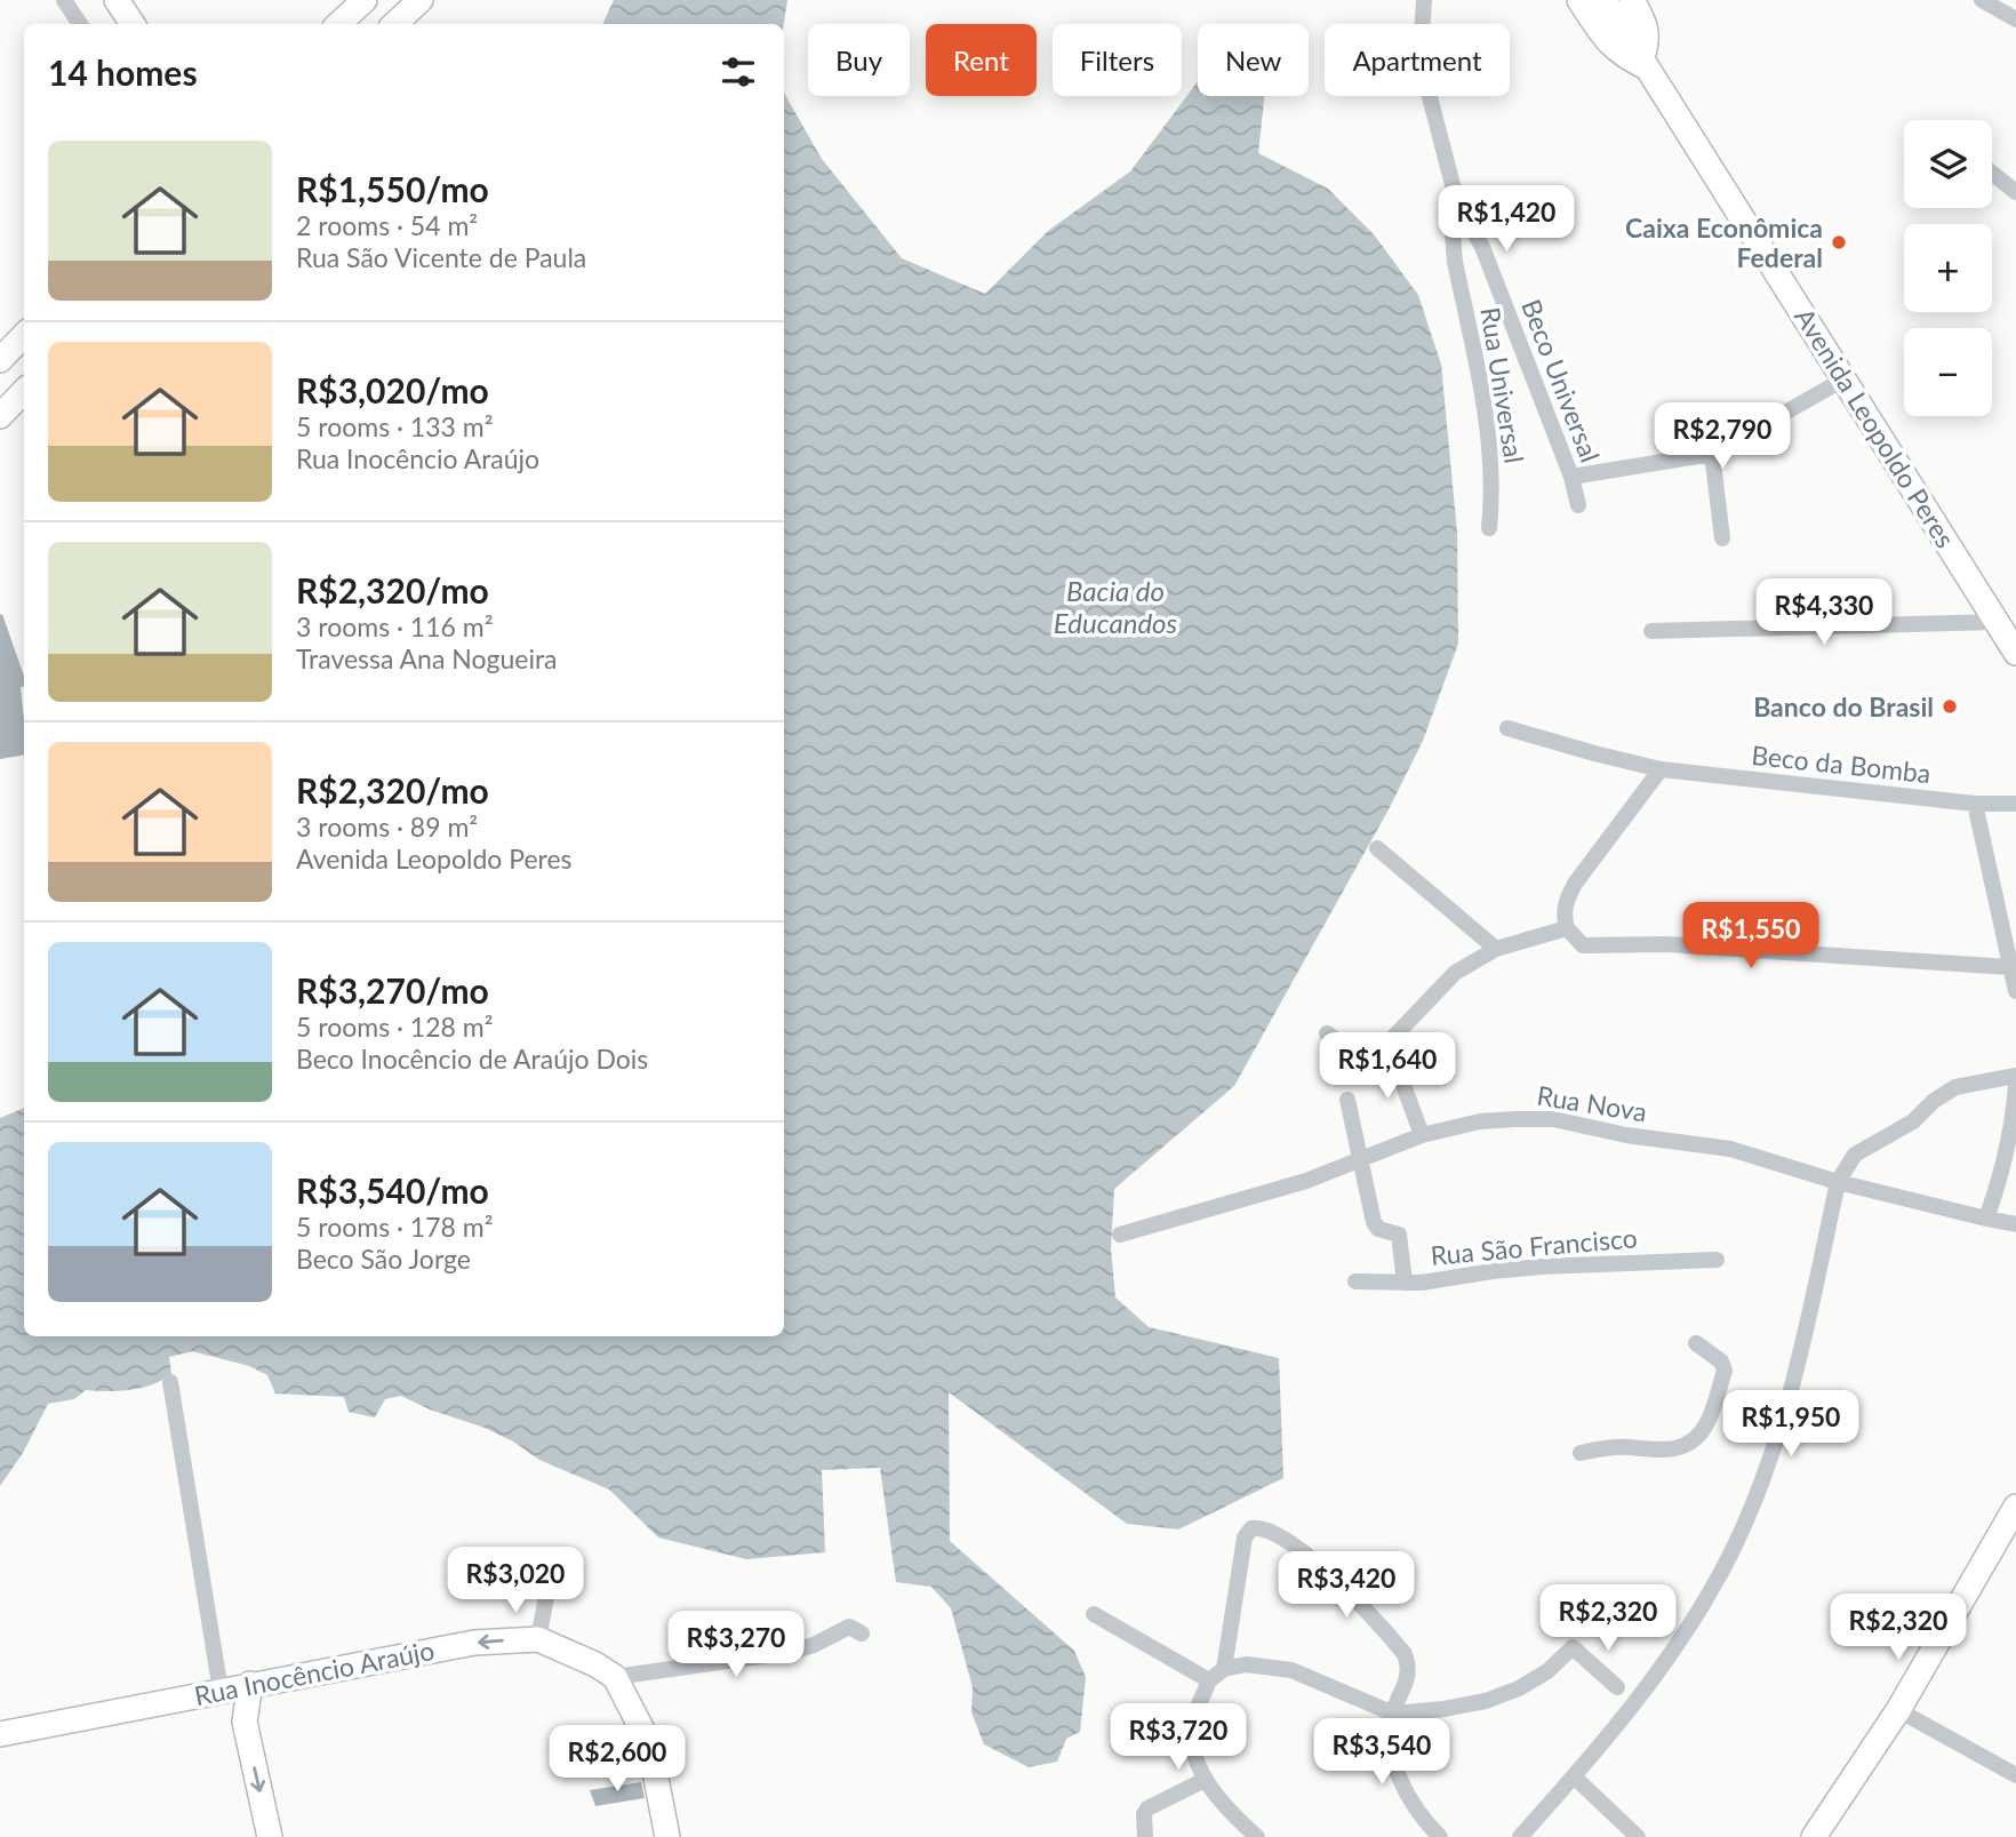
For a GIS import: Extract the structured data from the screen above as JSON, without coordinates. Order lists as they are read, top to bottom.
{
  "streets": {
    "street": [
      "Beco Universal",
      "Rua Universal",
      "Avenida Leopoldo Peres",
      "Beco da Bomba",
      "Rua Nova",
      "Rua São Francisco",
      "Rua Inocêncio Araújo"
    ]
  },
  "crossings": [
    ["Beco Universal", "Rua Universal"]
  ],
  "one_way": ["Rua Inocêncio Araújo"],
  "water": ["Bacia do Educandos"],
  "places": ["Caixa Econômica Federal", "Banco do Brasil"],
  "page": {
    "chip": [
      "Buy",
      "Rent",
      "Filters",
      "New",
      "Apartment"
    ],
    "heading": "14 homes",
    "map_buttons": ["+", "−"],
    "list": [
      {
        "name": "R$1,550/mo",
        "note": "2 rooms · 54 m² · Rua São Vicente de Paula"
      },
      {
        "name": "R$3,020/mo",
        "note": "5 rooms · 133 m² · Rua Inocêncio Araújo"
      },
      {
        "name": "R$2,320/mo",
        "note": "3 rooms · 116 m² · Travessa Ana Nogueira"
      },
      {
        "name": "R$2,320/mo",
        "note": "3 rooms · 89 m² · Avenida Leopoldo Peres"
      },
      {
        "name": "R$3,270/mo",
        "note": "5 rooms · 128 m² · Beco Inocêncio de Araújo Dois"
      },
      {
        "name": "R$3,540/mo",
        "note": "5 rooms · 178 m² · Beco São Jorge"
      }
    ],
    "price": [
      "R$1,420",
      "R$2,790",
      "R$4,330",
      "R$1,550",
      "R$1,640",
      "R$1,950",
      "R$3,020",
      "R$3,420",
      "R$2,320",
      "R$2,320",
      "R$3,270",
      "R$3,720",
      "R$3,540",
      "R$2,600"
    ]
  }
}
